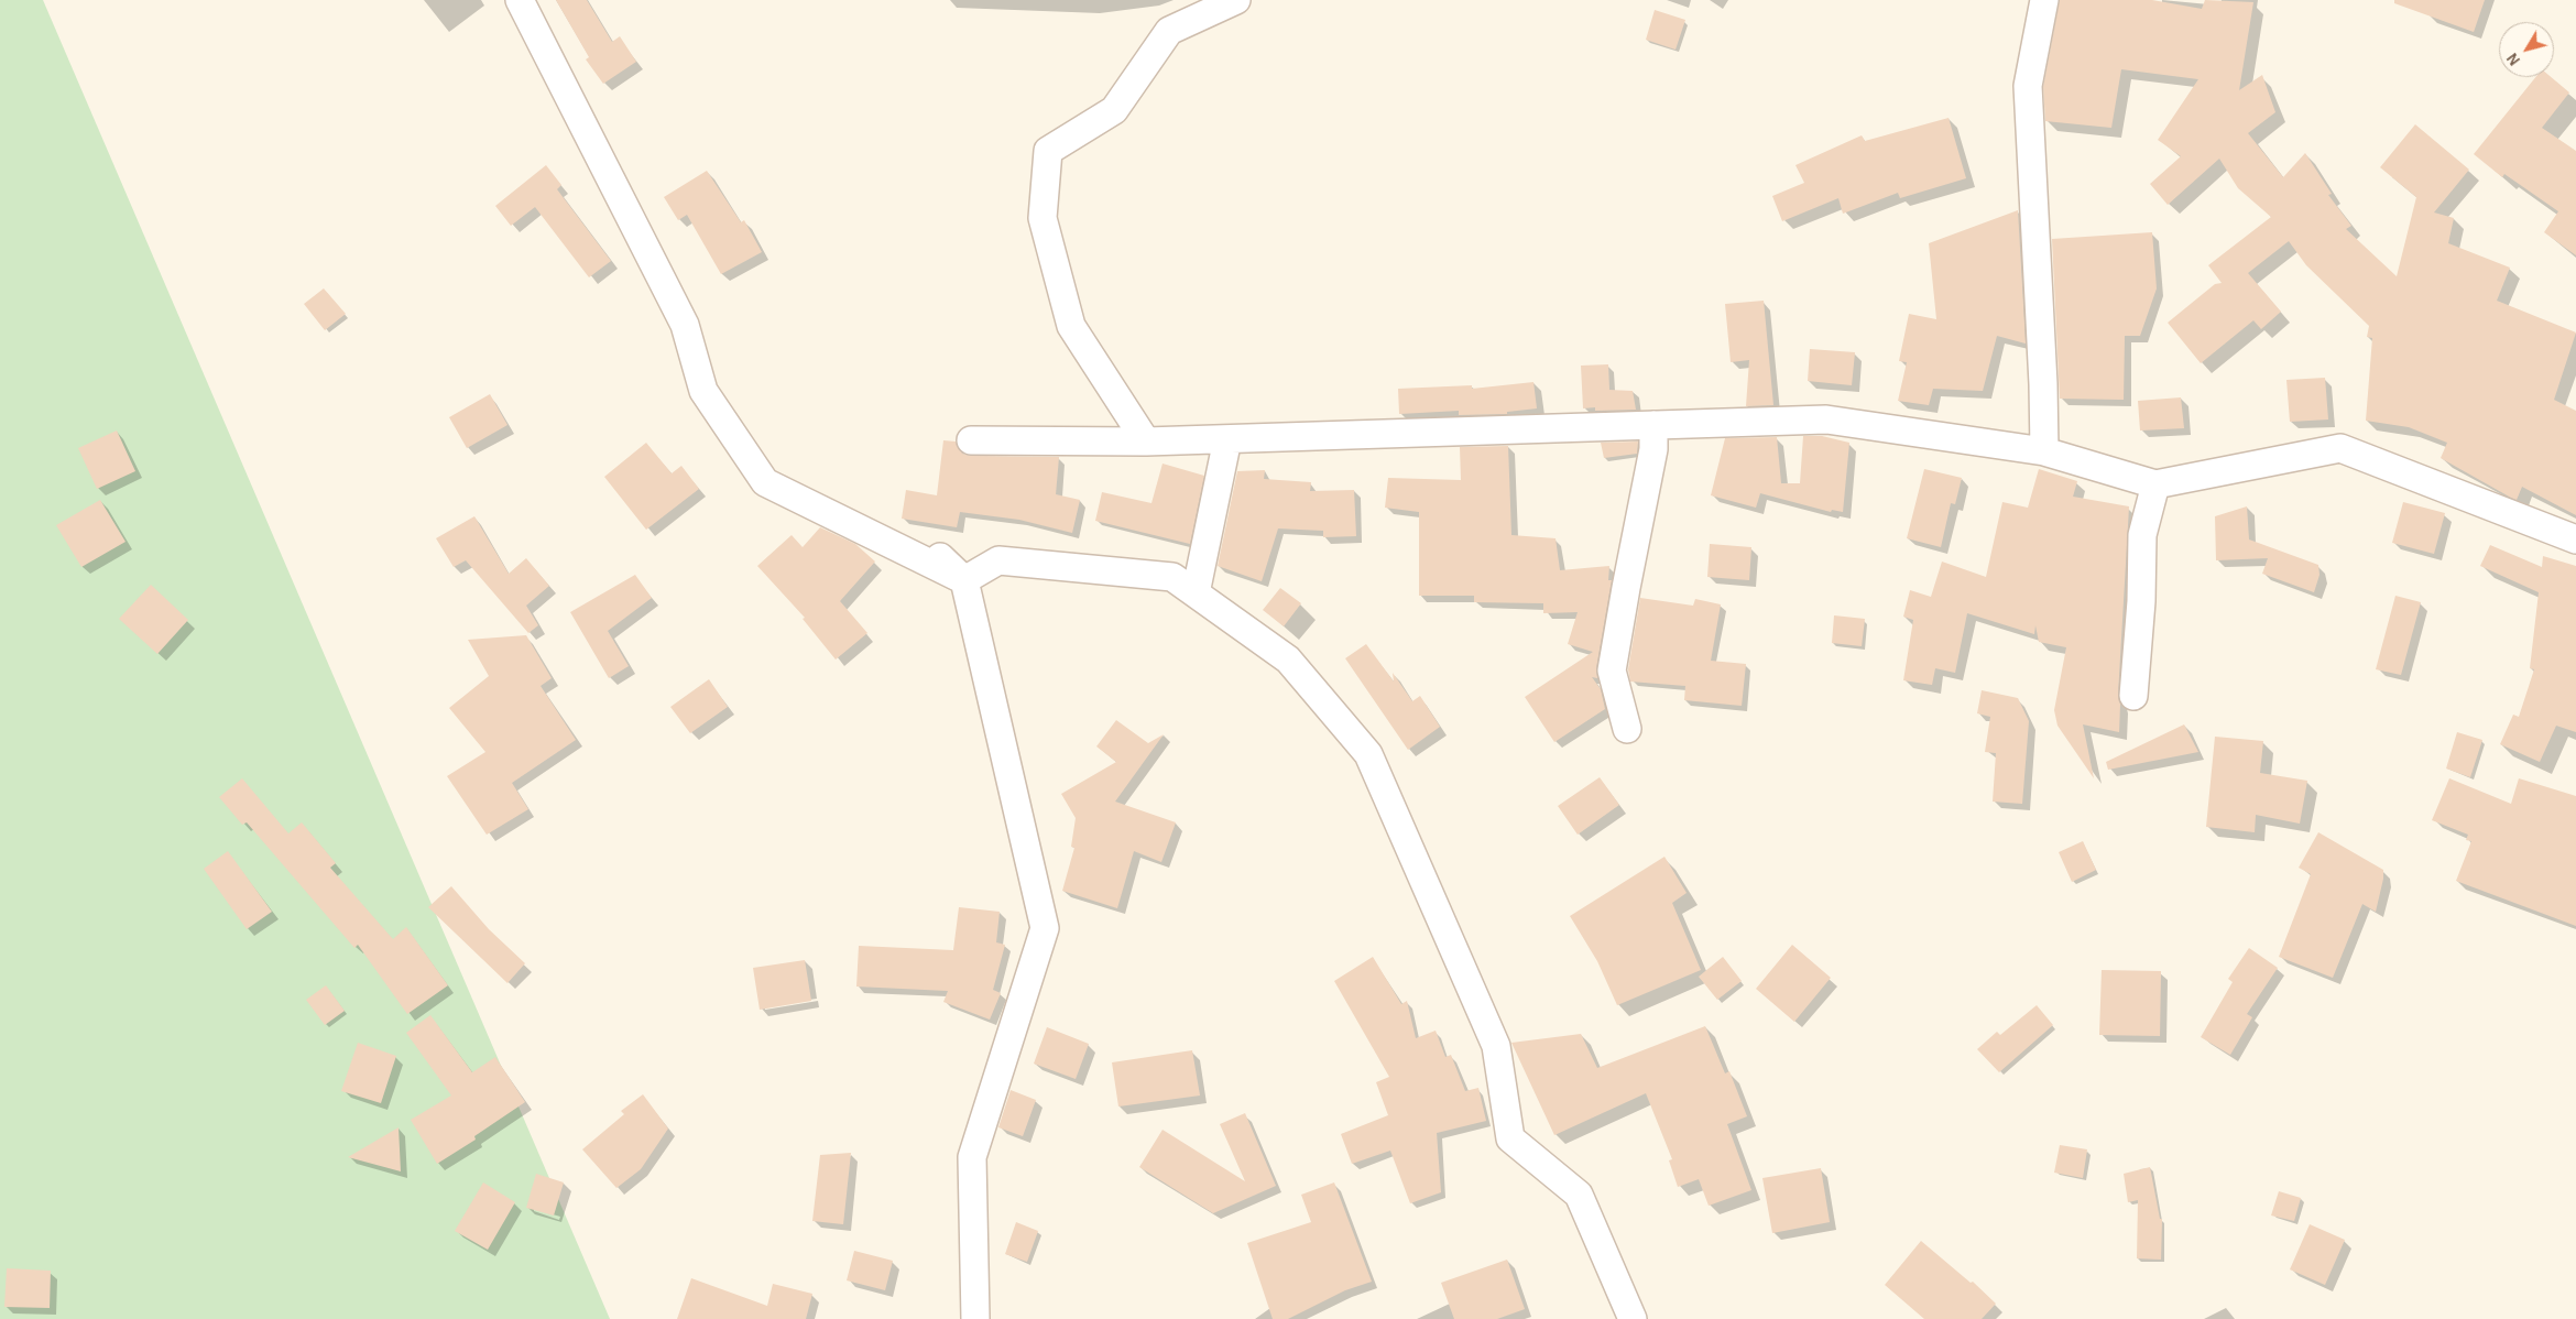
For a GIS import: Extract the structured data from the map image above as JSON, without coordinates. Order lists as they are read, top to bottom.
{
  "north": "bottom left"
}
